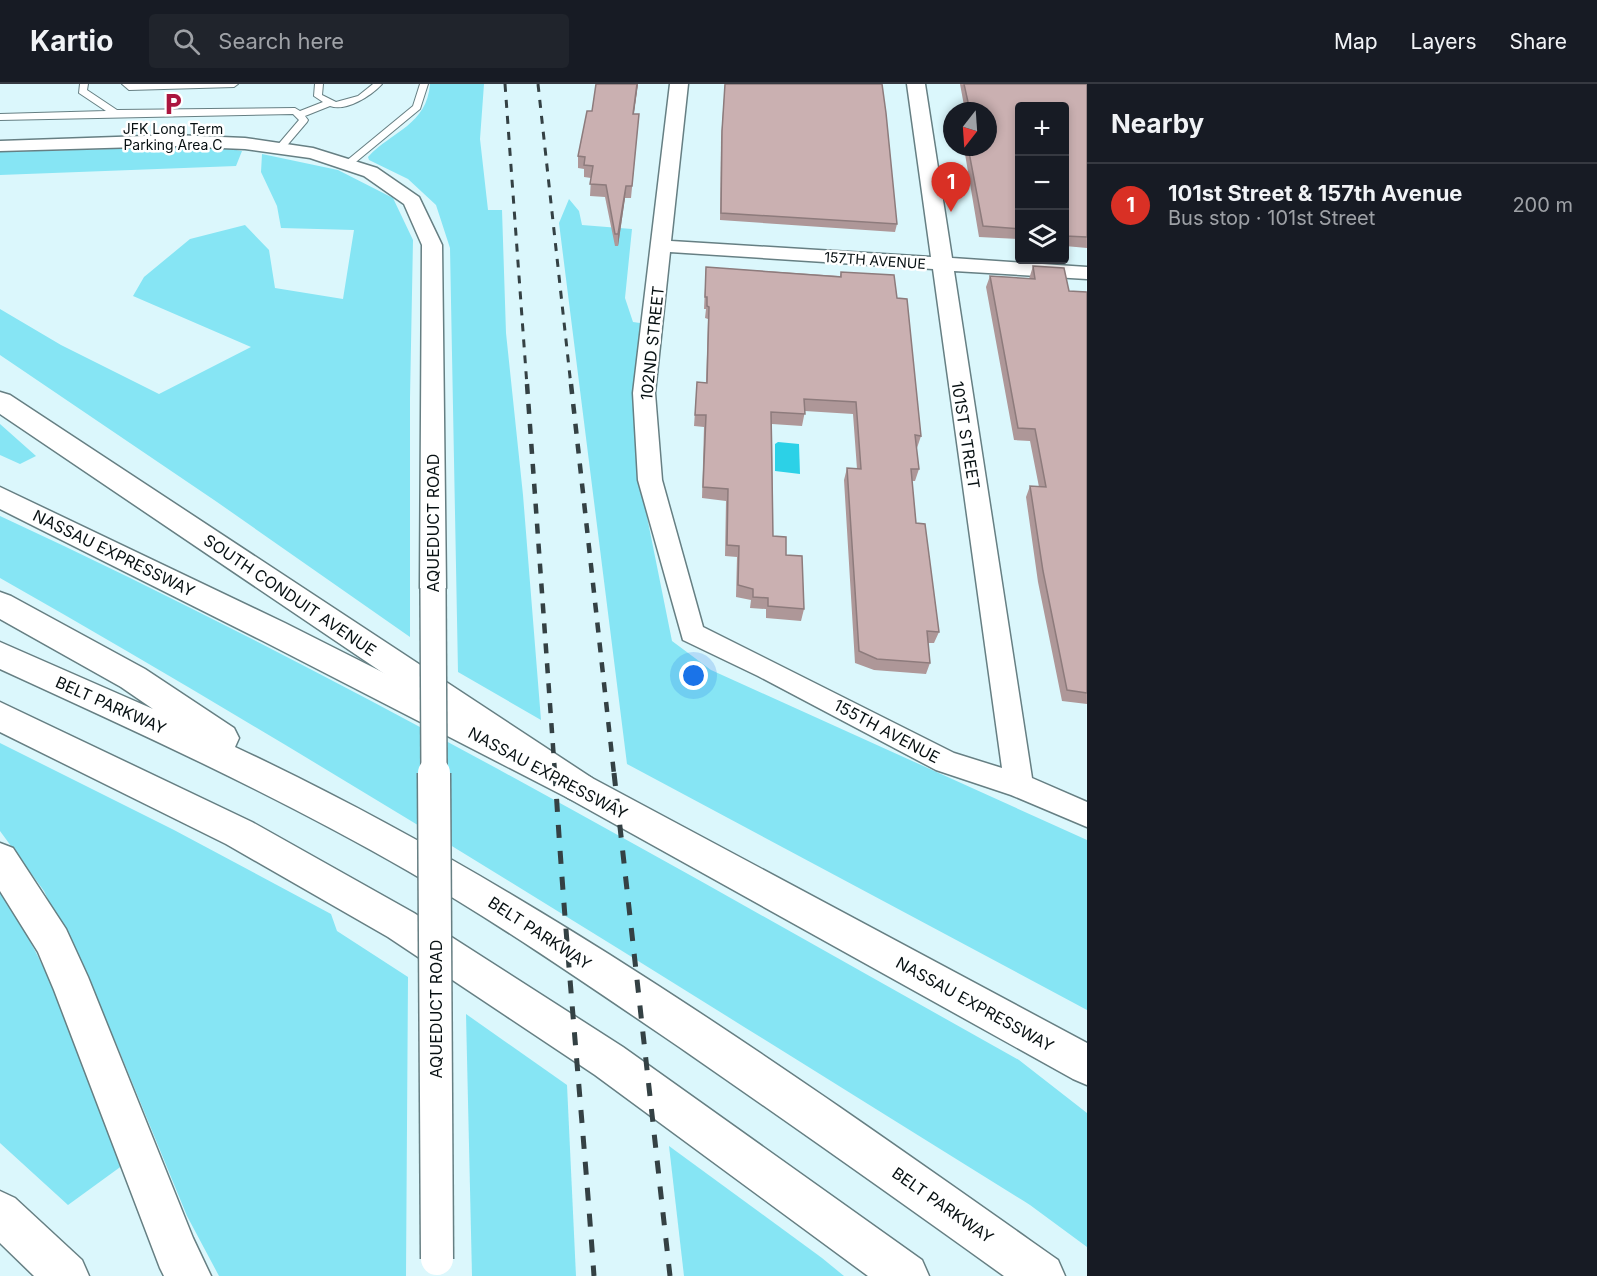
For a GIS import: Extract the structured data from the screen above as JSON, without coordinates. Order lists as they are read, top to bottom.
{
  "streets": {
    "main road": ["NASSAU EXPRESSWAY", "SOUTH CONDUIT AVENUE", "BELT PARKWAY"],
    "street": [
      "157TH AVENUE",
      "102ND STREET",
      "101ST STREET",
      "AQUEDUCT ROAD",
      "155TH AVENUE"
    ]
  },
  "crossings": [
    ["157TH AVENUE", "102ND STREET"],
    ["157TH AVENUE", "101ST STREET"],
    ["102ND STREET", "155TH AVENUE"],
    ["101ST STREET", "155TH AVENUE"],
    ["NASSAU EXPRESSWAY", "SOUTH CONDUIT AVENUE"]
  ],
  "places": {
    "parking": ["JFK Long Term Parking Area C"]
  },
  "north": "bottom",
  "page": {
    "header": "Kartio",
    "search": "Search here",
    "nav": ["Map", "Layers", "Share"],
    "heading": "Nearby",
    "map_buttons": ["+", "−"],
    "pins": "1",
    "list": [
      {
        "mark": "1",
        "name": "101st Street & 157th Avenue",
        "note": "Bus stop · 101st Street",
        "value": "200 m"
      }
    ]
  }
}
